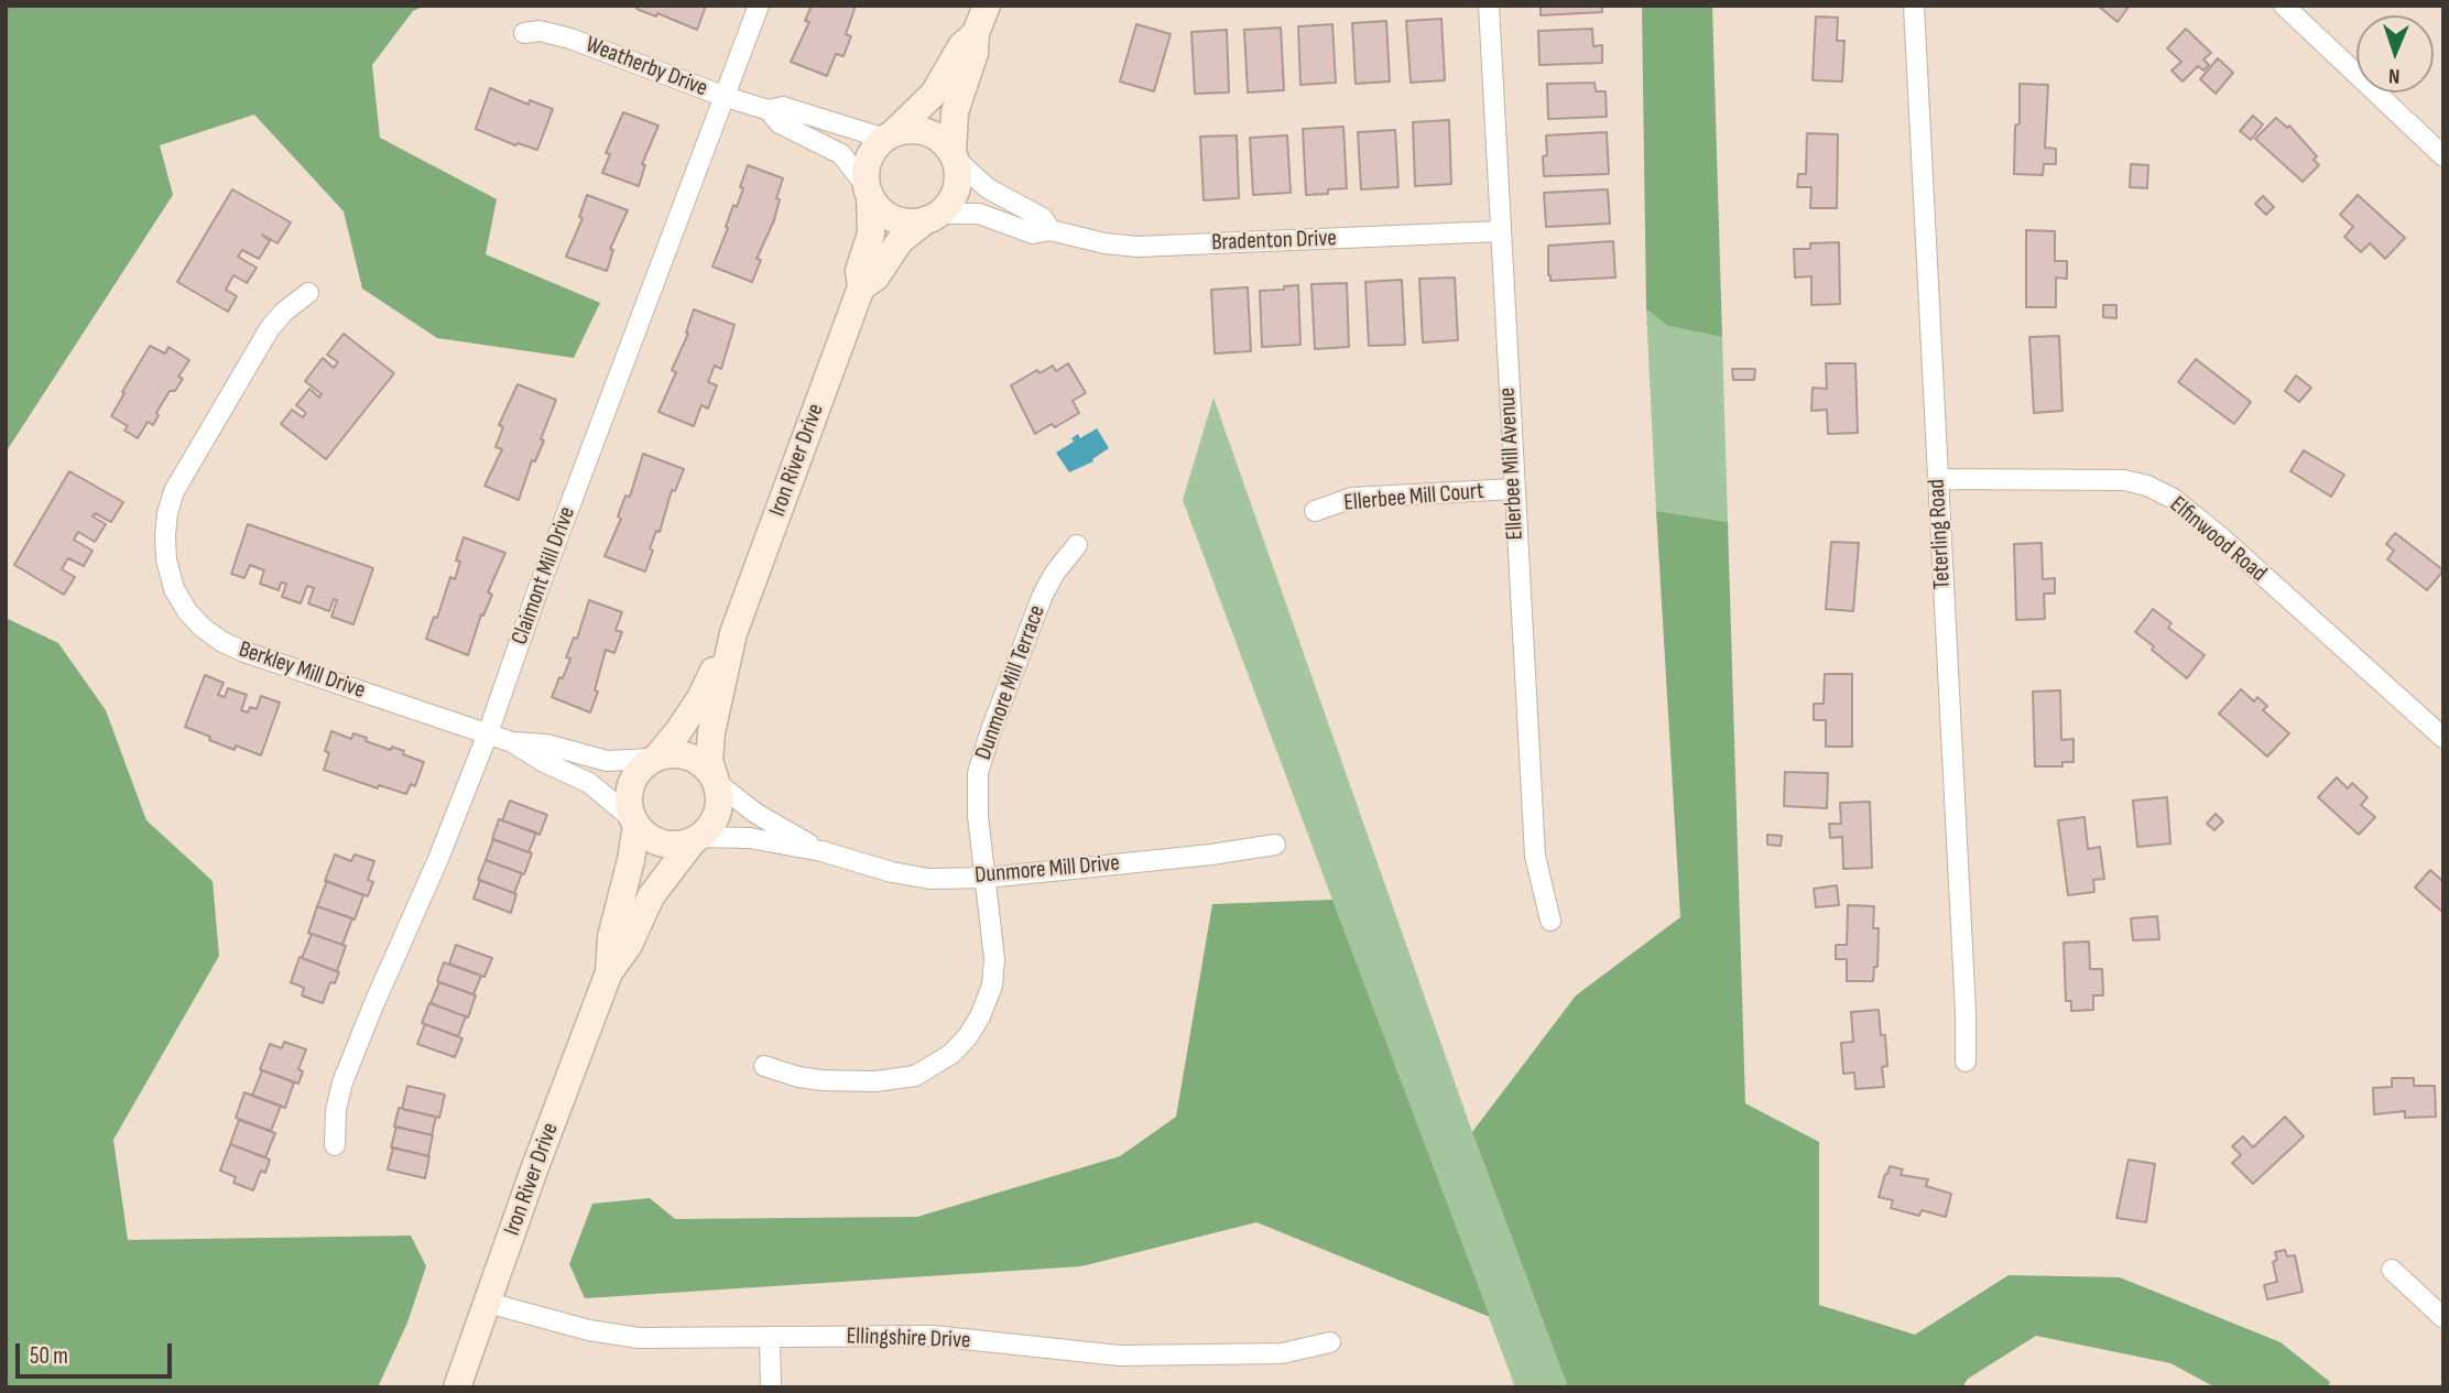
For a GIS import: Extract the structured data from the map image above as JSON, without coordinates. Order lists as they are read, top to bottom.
{
  "streets": {
    "street": [
      "Weatherby Drive",
      "Bradenton Drive",
      "Iron River Drive",
      "Ellerbee Mill Avenue",
      "Ellerbee Mill Court",
      "Teterling Road",
      "Elfinwood Road",
      "Claimont Mill Drive",
      "Berkley Mill Drive",
      "Dunmore Mill Terrace",
      "Dunmore Mill Drive",
      "Ellingshire Drive"
    ]
  },
  "crossings": [
    ["Weatherby Drive", "Bradenton Drive"],
    ["Weatherby Drive", "Iron River Drive"],
    ["Weatherby Drive", "Claimont Mill Drive"],
    ["Bradenton Drive", "Iron River Drive"],
    ["Bradenton Drive", "Ellerbee Mill Avenue"],
    ["Iron River Drive", "Berkley Mill Drive"],
    ["Iron River Drive", "Dunmore Mill Drive"],
    ["Iron River Drive", "Ellingshire Drive"],
    ["Ellerbee Mill Avenue", "Ellerbee Mill Court"],
    ["Teterling Road", "Elfinwood Road"],
    ["Claimont Mill Drive", "Berkley Mill Drive"],
    ["Berkley Mill Drive", "Dunmore Mill Drive"],
    ["Dunmore Mill Terrace", "Dunmore Mill Drive"]
  ],
  "scale_bar": "50 m",
  "north": "bottom"
}
